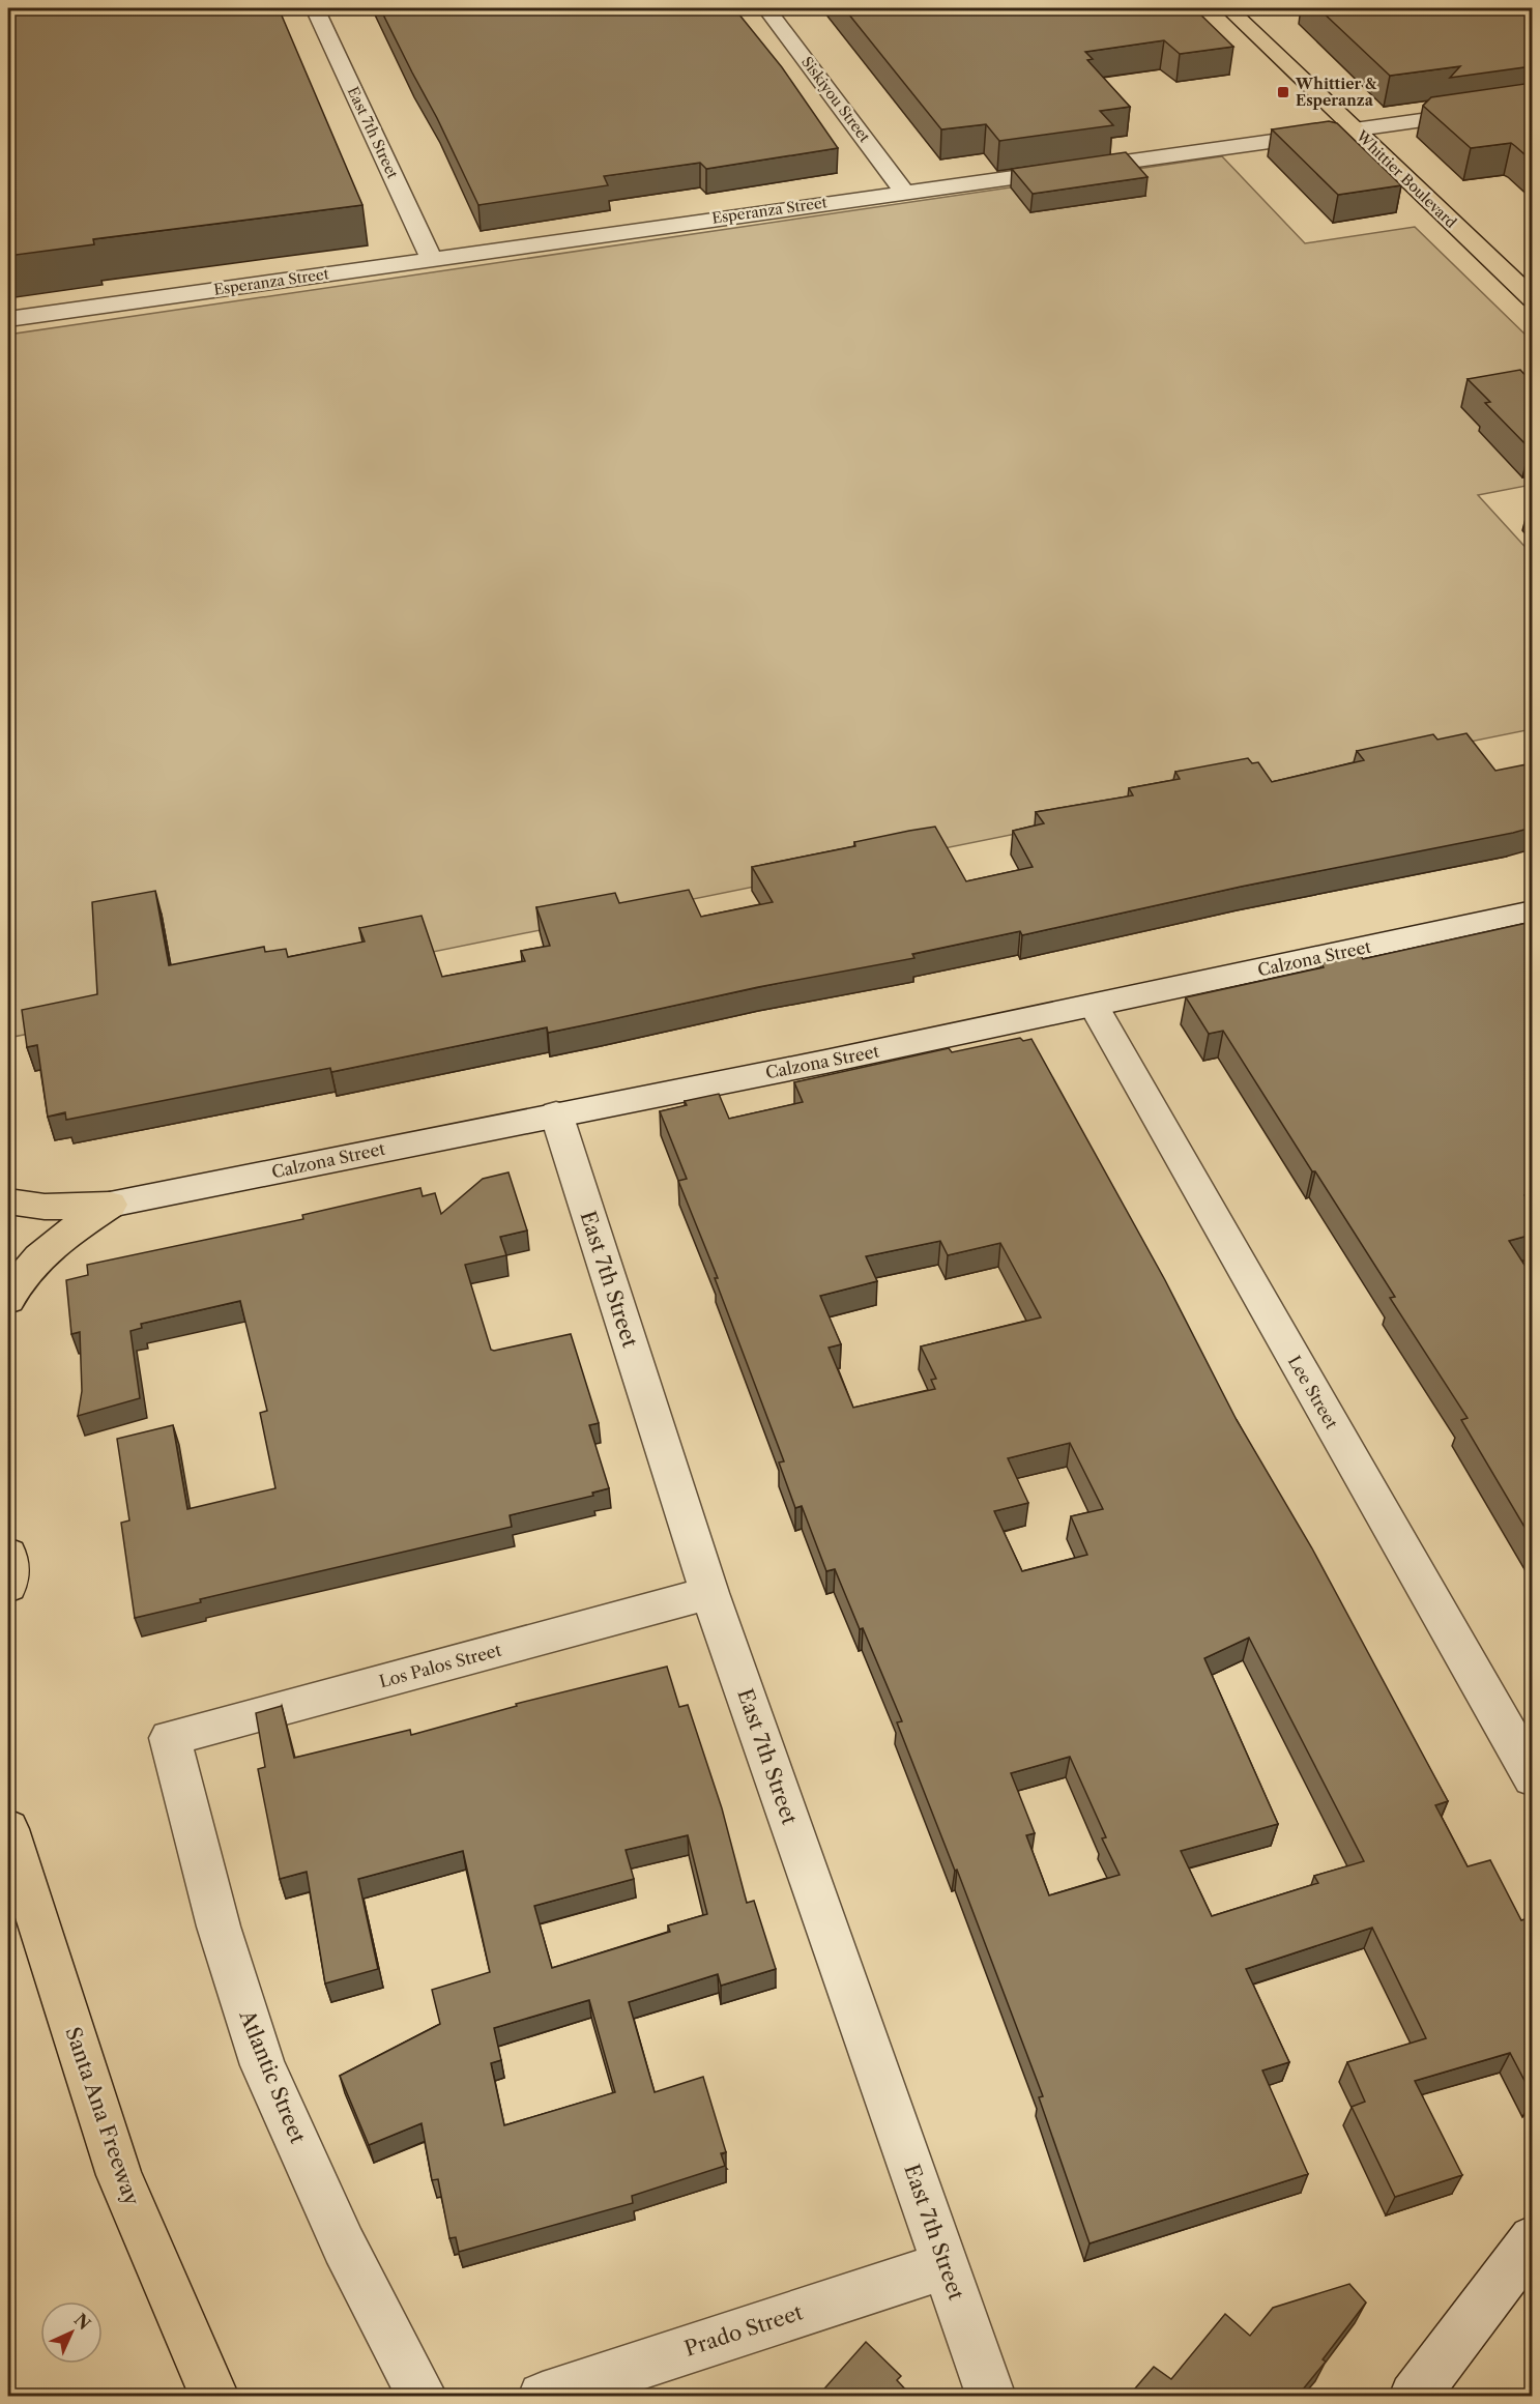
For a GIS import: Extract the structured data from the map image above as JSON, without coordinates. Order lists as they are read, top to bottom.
{
  "streets": {
    "main road": ["Whittier Boulevard", "Santa Ana Freeway"],
    "street": [
      "Siskiyou Street",
      "East 7th Street",
      "Esperanza Street",
      "Calzona Street",
      "Lee Street",
      "Los Palos Street",
      "Atlantic Street",
      "Prado Street"
    ]
  },
  "crossings": [
    ["Siskiyou Street", "Esperanza Street"],
    ["East 7th Street", "Esperanza Street"],
    ["East 7th Street", "Calzona Street"],
    ["East 7th Street", "Los Palos Street"],
    ["East 7th Street", "Prado Street"],
    ["Whittier Boulevard", "Esperanza Street"],
    ["Calzona Street", "Lee Street"],
    ["Los Palos Street", "Atlantic Street"]
  ],
  "places": {
    "transit": ["Whittier & Esperanza"]
  },
  "north": "top right"
}
